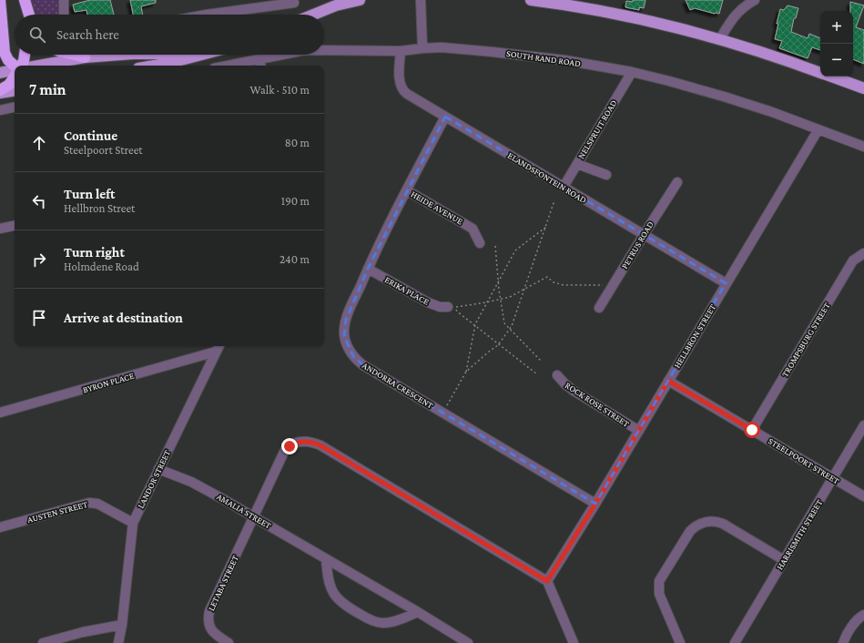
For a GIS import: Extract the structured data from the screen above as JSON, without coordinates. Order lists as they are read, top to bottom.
{
  "streets": {
    "street": [
      "SOUTH RAND ROAD",
      "NELSPRUIT ROAD",
      "ELANDSFONTEIN ROAD",
      "HEIDE AVENUE",
      "PETRUS ROAD",
      "ERIKA PLACE",
      "HELLBRON STREET",
      "TROMPSBURG STREET",
      "BYRON PLACE",
      "ANDORRA CRESCENT",
      "ROCK ROSE STREET",
      "STEELPOORT STREET",
      "LANDOR STREET",
      "AMALIA STREET",
      "AUSTEN STREET",
      "HARRISMITH STREET",
      "LETABA STREET"
    ]
  },
  "crossings": [
    ["SOUTH RAND ROAD", "NELSPRUIT ROAD"],
    ["SOUTH RAND ROAD", "ELANDSFONTEIN ROAD"],
    ["SOUTH RAND ROAD", "HELLBRON STREET"],
    ["NELSPRUIT ROAD", "ELANDSFONTEIN ROAD"],
    ["ELANDSFONTEIN ROAD", "PETRUS ROAD"],
    ["ELANDSFONTEIN ROAD", "HELLBRON STREET"],
    ["ELANDSFONTEIN ROAD", "ANDORRA CRESCENT"],
    ["HEIDE AVENUE", "ANDORRA CRESCENT"],
    ["ERIKA PLACE", "ANDORRA CRESCENT"],
    ["HELLBRON STREET", "ANDORRA CRESCENT"],
    ["HELLBRON STREET", "ROCK ROSE STREET"],
    ["HELLBRON STREET", "STEELPOORT STREET"],
    ["HELLBRON STREET", "LETABA STREET"],
    ["TROMPSBURG STREET", "STEELPOORT STREET"],
    ["BYRON PLACE", "LANDOR STREET"],
    ["STEELPOORT STREET", "HARRISMITH STREET"],
    ["LANDOR STREET", "AMALIA STREET"],
    ["LANDOR STREET", "AUSTEN STREET"],
    ["AMALIA STREET", "LETABA STREET"]
  ],
  "page": {
    "map_buttons": ["+", "−"],
    "search": "Search here",
    "heading": ["7 min", "Walk · 510 m"],
    "list": [
      ["Continue", "Steelpoort Street", "80 m"],
      ["Turn left", "Hellbron Street", "190 m"],
      ["Turn right", "Holmdene Road", "240 m"],
      "Arrive at destination"
    ]
  }
}
